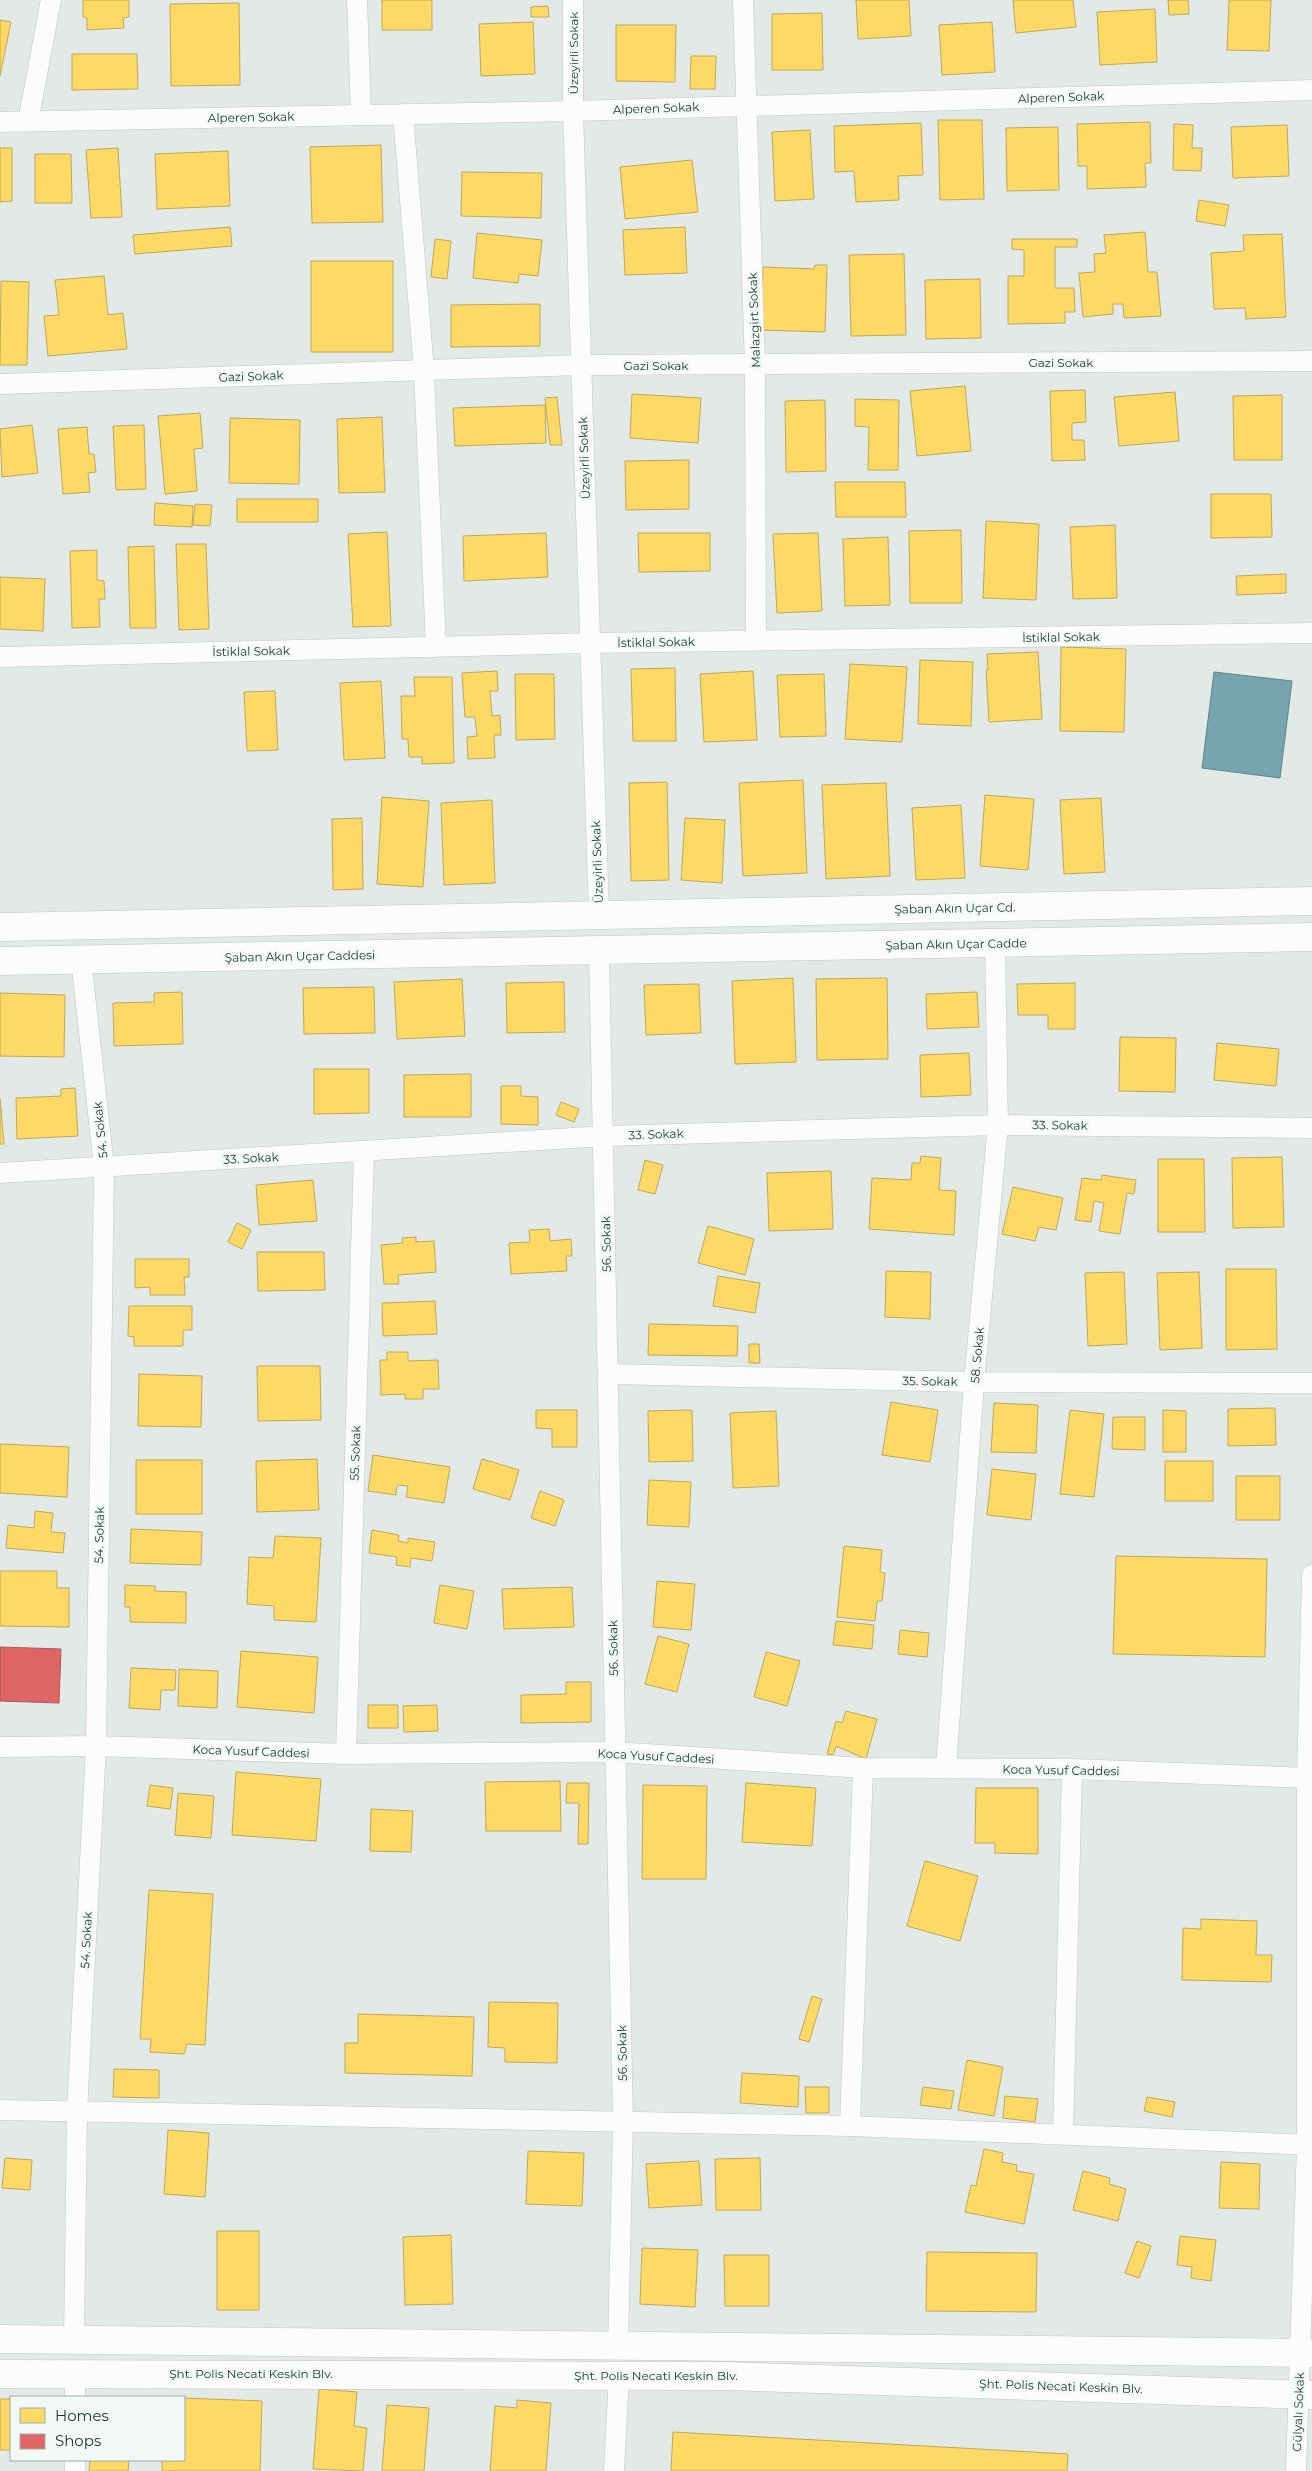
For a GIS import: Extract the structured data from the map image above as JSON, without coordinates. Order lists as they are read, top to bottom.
{
  "streets": {
    "main road": [
      "Şaban Akın Uçar Cd.",
      "Şaban Akın Uçar Cadde",
      "Şaban Akın Uçar Caddesi",
      "Şht. Polis Necati Keskin Blv."
    ],
    "street": [
      "Üzeyirli Sokak",
      "Alperen Sokak",
      "Malazgirt Sokak",
      "Gazi Sokak",
      "İstiklal Sokak",
      "33. Sokak",
      "54. Sokak",
      "56. Sokak",
      "58. Sokak",
      "35. Sokak",
      "55. Sokak",
      "Koca Yusuf Caddesi",
      "Gülyalı Sokak"
    ]
  },
  "crossings": [
    ["Üzeyirli Sokak", "Alperen Sokak"],
    ["Üzeyirli Sokak", "Gazi Sokak"],
    ["Üzeyirli Sokak", "İstiklal Sokak"],
    ["Üzeyirli Sokak", "Şaban Akın Uçar Cd."],
    ["Alperen Sokak", "Malazgirt Sokak"],
    ["Malazgirt Sokak", "Gazi Sokak"],
    ["Malazgirt Sokak", "İstiklal Sokak"],
    ["Şaban Akın Uçar Cadde", "Şaban Akın Uçar Caddesi"],
    ["Şaban Akın Uçar Cadde", "56. Sokak"],
    ["Şaban Akın Uçar Cadde", "58. Sokak"],
    ["Şaban Akın Uçar Caddesi", "54. Sokak"],
    ["Şaban Akın Uçar Caddesi", "56. Sokak"],
    ["33. Sokak", "54. Sokak"],
    ["33. Sokak", "56. Sokak"],
    ["33. Sokak", "58. Sokak"],
    ["33. Sokak", "55. Sokak"],
    ["54. Sokak", "Koca Yusuf Caddesi"],
    ["56. Sokak", "35. Sokak"],
    ["56. Sokak", "Koca Yusuf Caddesi"],
    ["58. Sokak", "35. Sokak"],
    ["58. Sokak", "Koca Yusuf Caddesi"],
    ["55. Sokak", "Koca Yusuf Caddesi"],
    ["Koca Yusuf Caddesi", "Gülyalı Sokak"],
    ["Şht. Polis Necati Keskin Blv.", "Gülyalı Sokak"]
  ],
  "legend": ["Homes", "Shops"]
}
